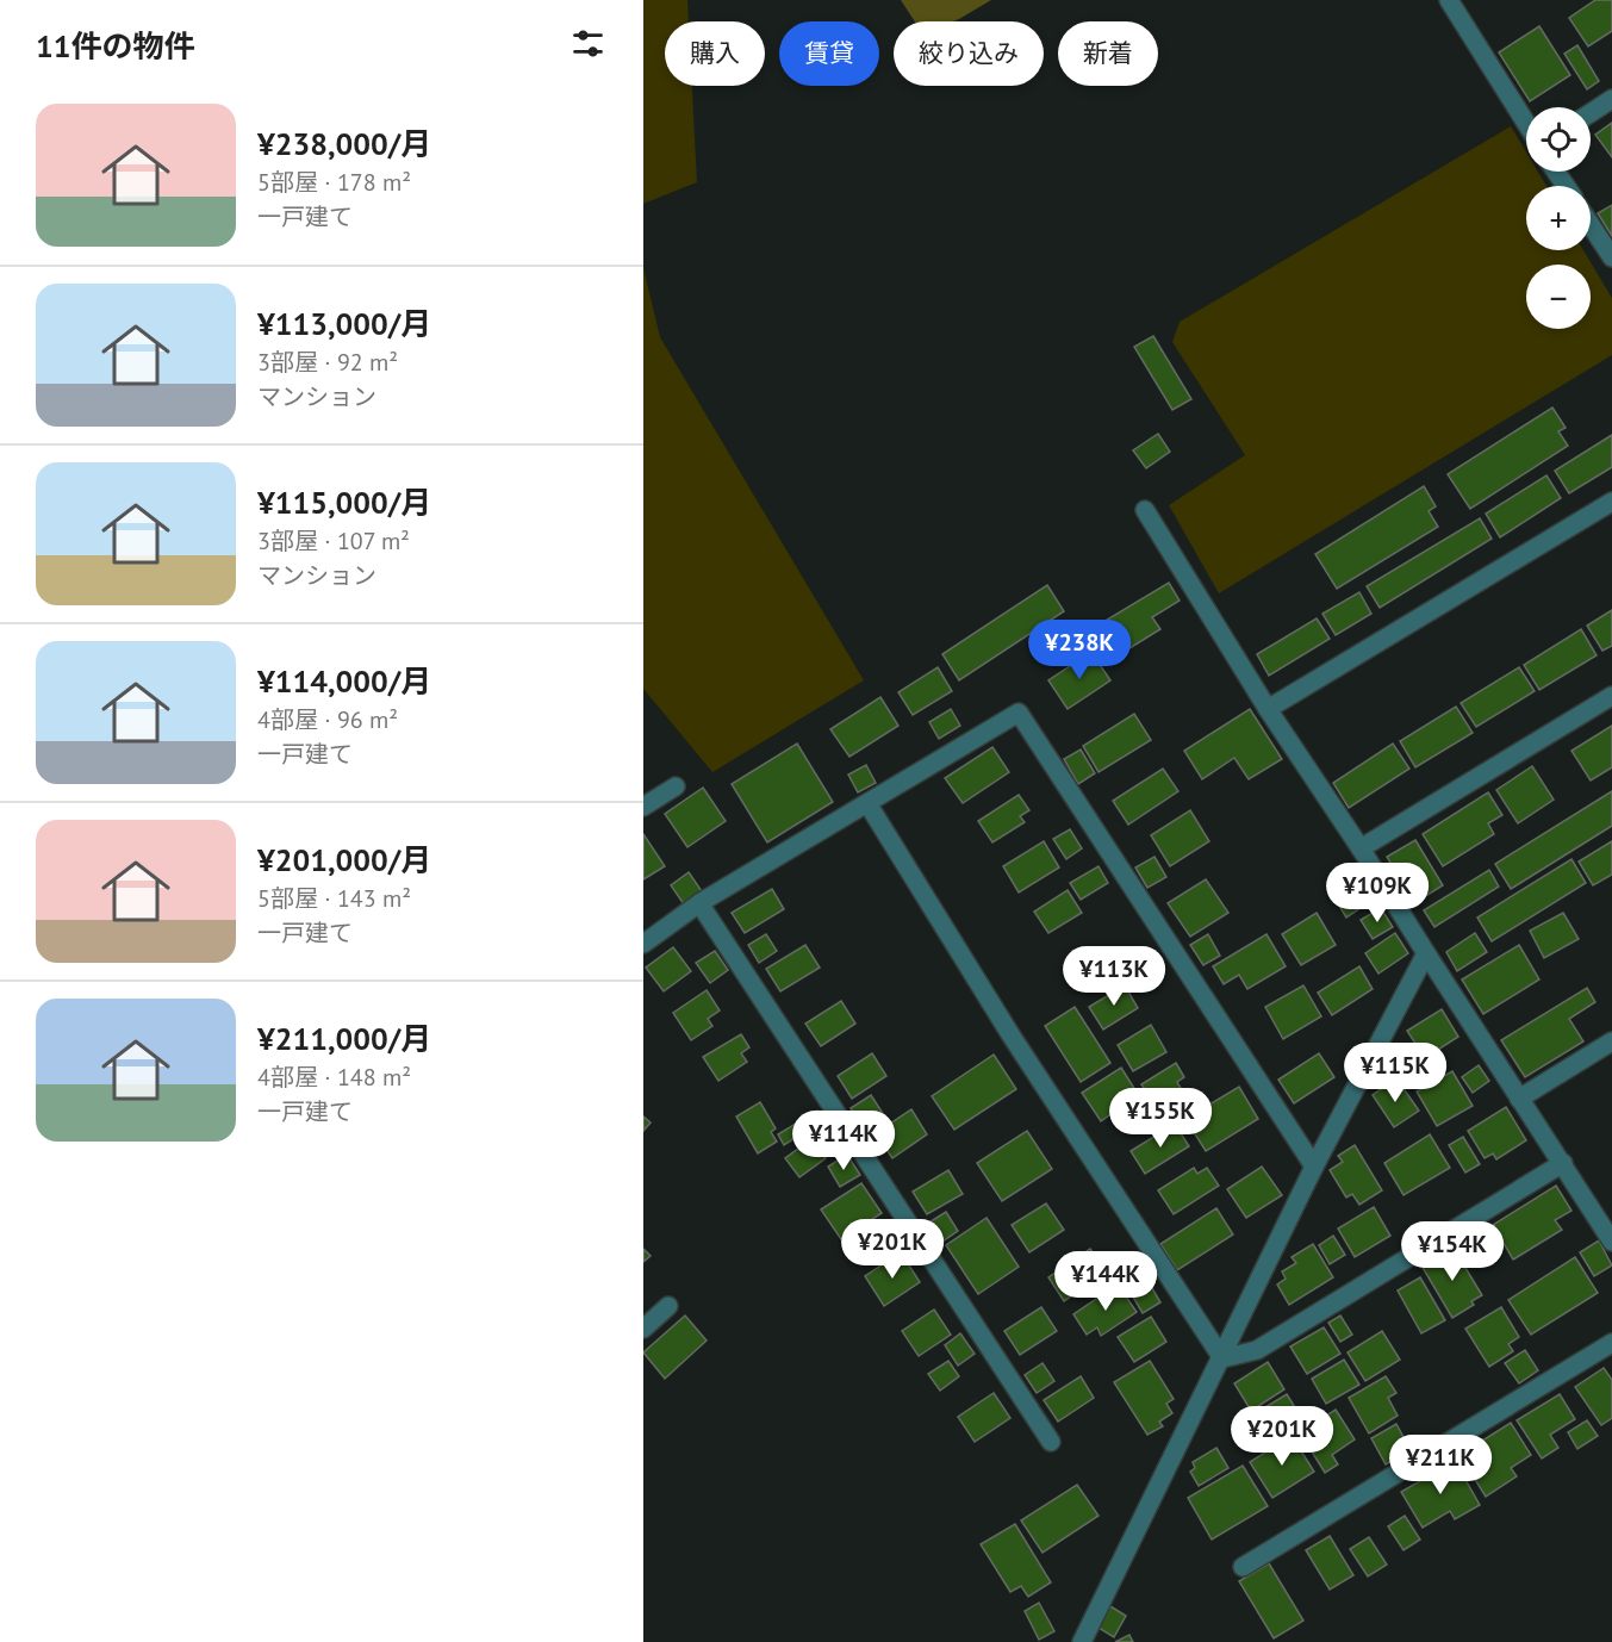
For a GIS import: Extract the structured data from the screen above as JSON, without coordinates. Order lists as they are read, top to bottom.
{
  "page": {
    "heading": "11件の物件",
    "chip": [
      "購入",
      "賃貸",
      "絞り込み",
      "新着"
    ],
    "list": [
      {
        "name": "¥238,000/月",
        "note": "5部屋 · 178 m² · 一戸建て"
      },
      {
        "name": "¥113,000/月",
        "note": "3部屋 · 92 m² · マンション"
      },
      {
        "name": "¥115,000/月",
        "note": "3部屋 · 107 m² · マンション"
      },
      {
        "name": "¥114,000/月",
        "note": "4部屋 · 96 m² · 一戸建て"
      },
      {
        "name": "¥201,000/月",
        "note": "5部屋 · 143 m² · 一戸建て"
      },
      {
        "name": "¥211,000/月",
        "note": "4部屋 · 148 m² · 一戸建て"
      }
    ],
    "map_buttons": ["+", "−"],
    "price": [
      "¥238K",
      "¥109K",
      "¥113K",
      "¥115K",
      "¥155K",
      "¥114K",
      "¥201K",
      "¥154K",
      "¥144K",
      "¥201K",
      "¥211K"
    ]
  }
}
